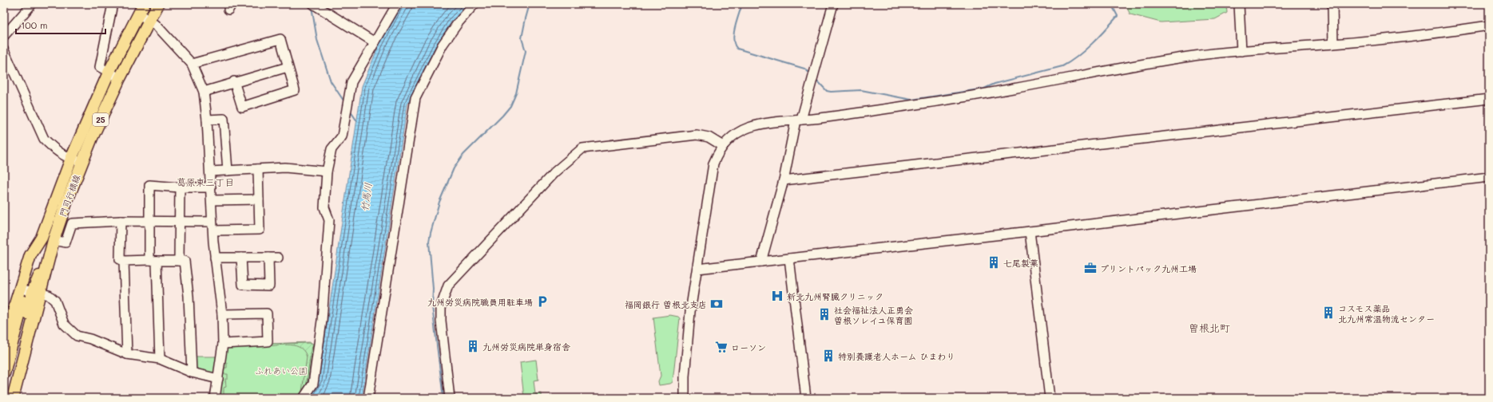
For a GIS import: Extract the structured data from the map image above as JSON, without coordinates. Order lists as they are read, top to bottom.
{
  "streets": {
    "main road": ["25", "門司行橋線"]
  },
  "districts": ["葛原東三丁目", "曽根北町"],
  "water": ["竹馬川"],
  "parks": ["ふれあい公園"],
  "places": {
    "building": [
      "七尾製菓",
      "コスモス薬品 北九州常温物流センター",
      "社会福祉法人正勇会 曽根ソレイユ保育園",
      "九州労災病院単身宿舎",
      "特別養護老人ホーム ひまわり"
    ],
    "office": ["プリントパック九州工場"],
    "hospital": ["新北九州腎臓クリニック"],
    "parking": ["九州労災病院職員用駐車場"],
    "bank": ["福岡銀行 曽根北支店"],
    "supermarket": ["ローソン"]
  },
  "scale_bar": "100 m"
}
